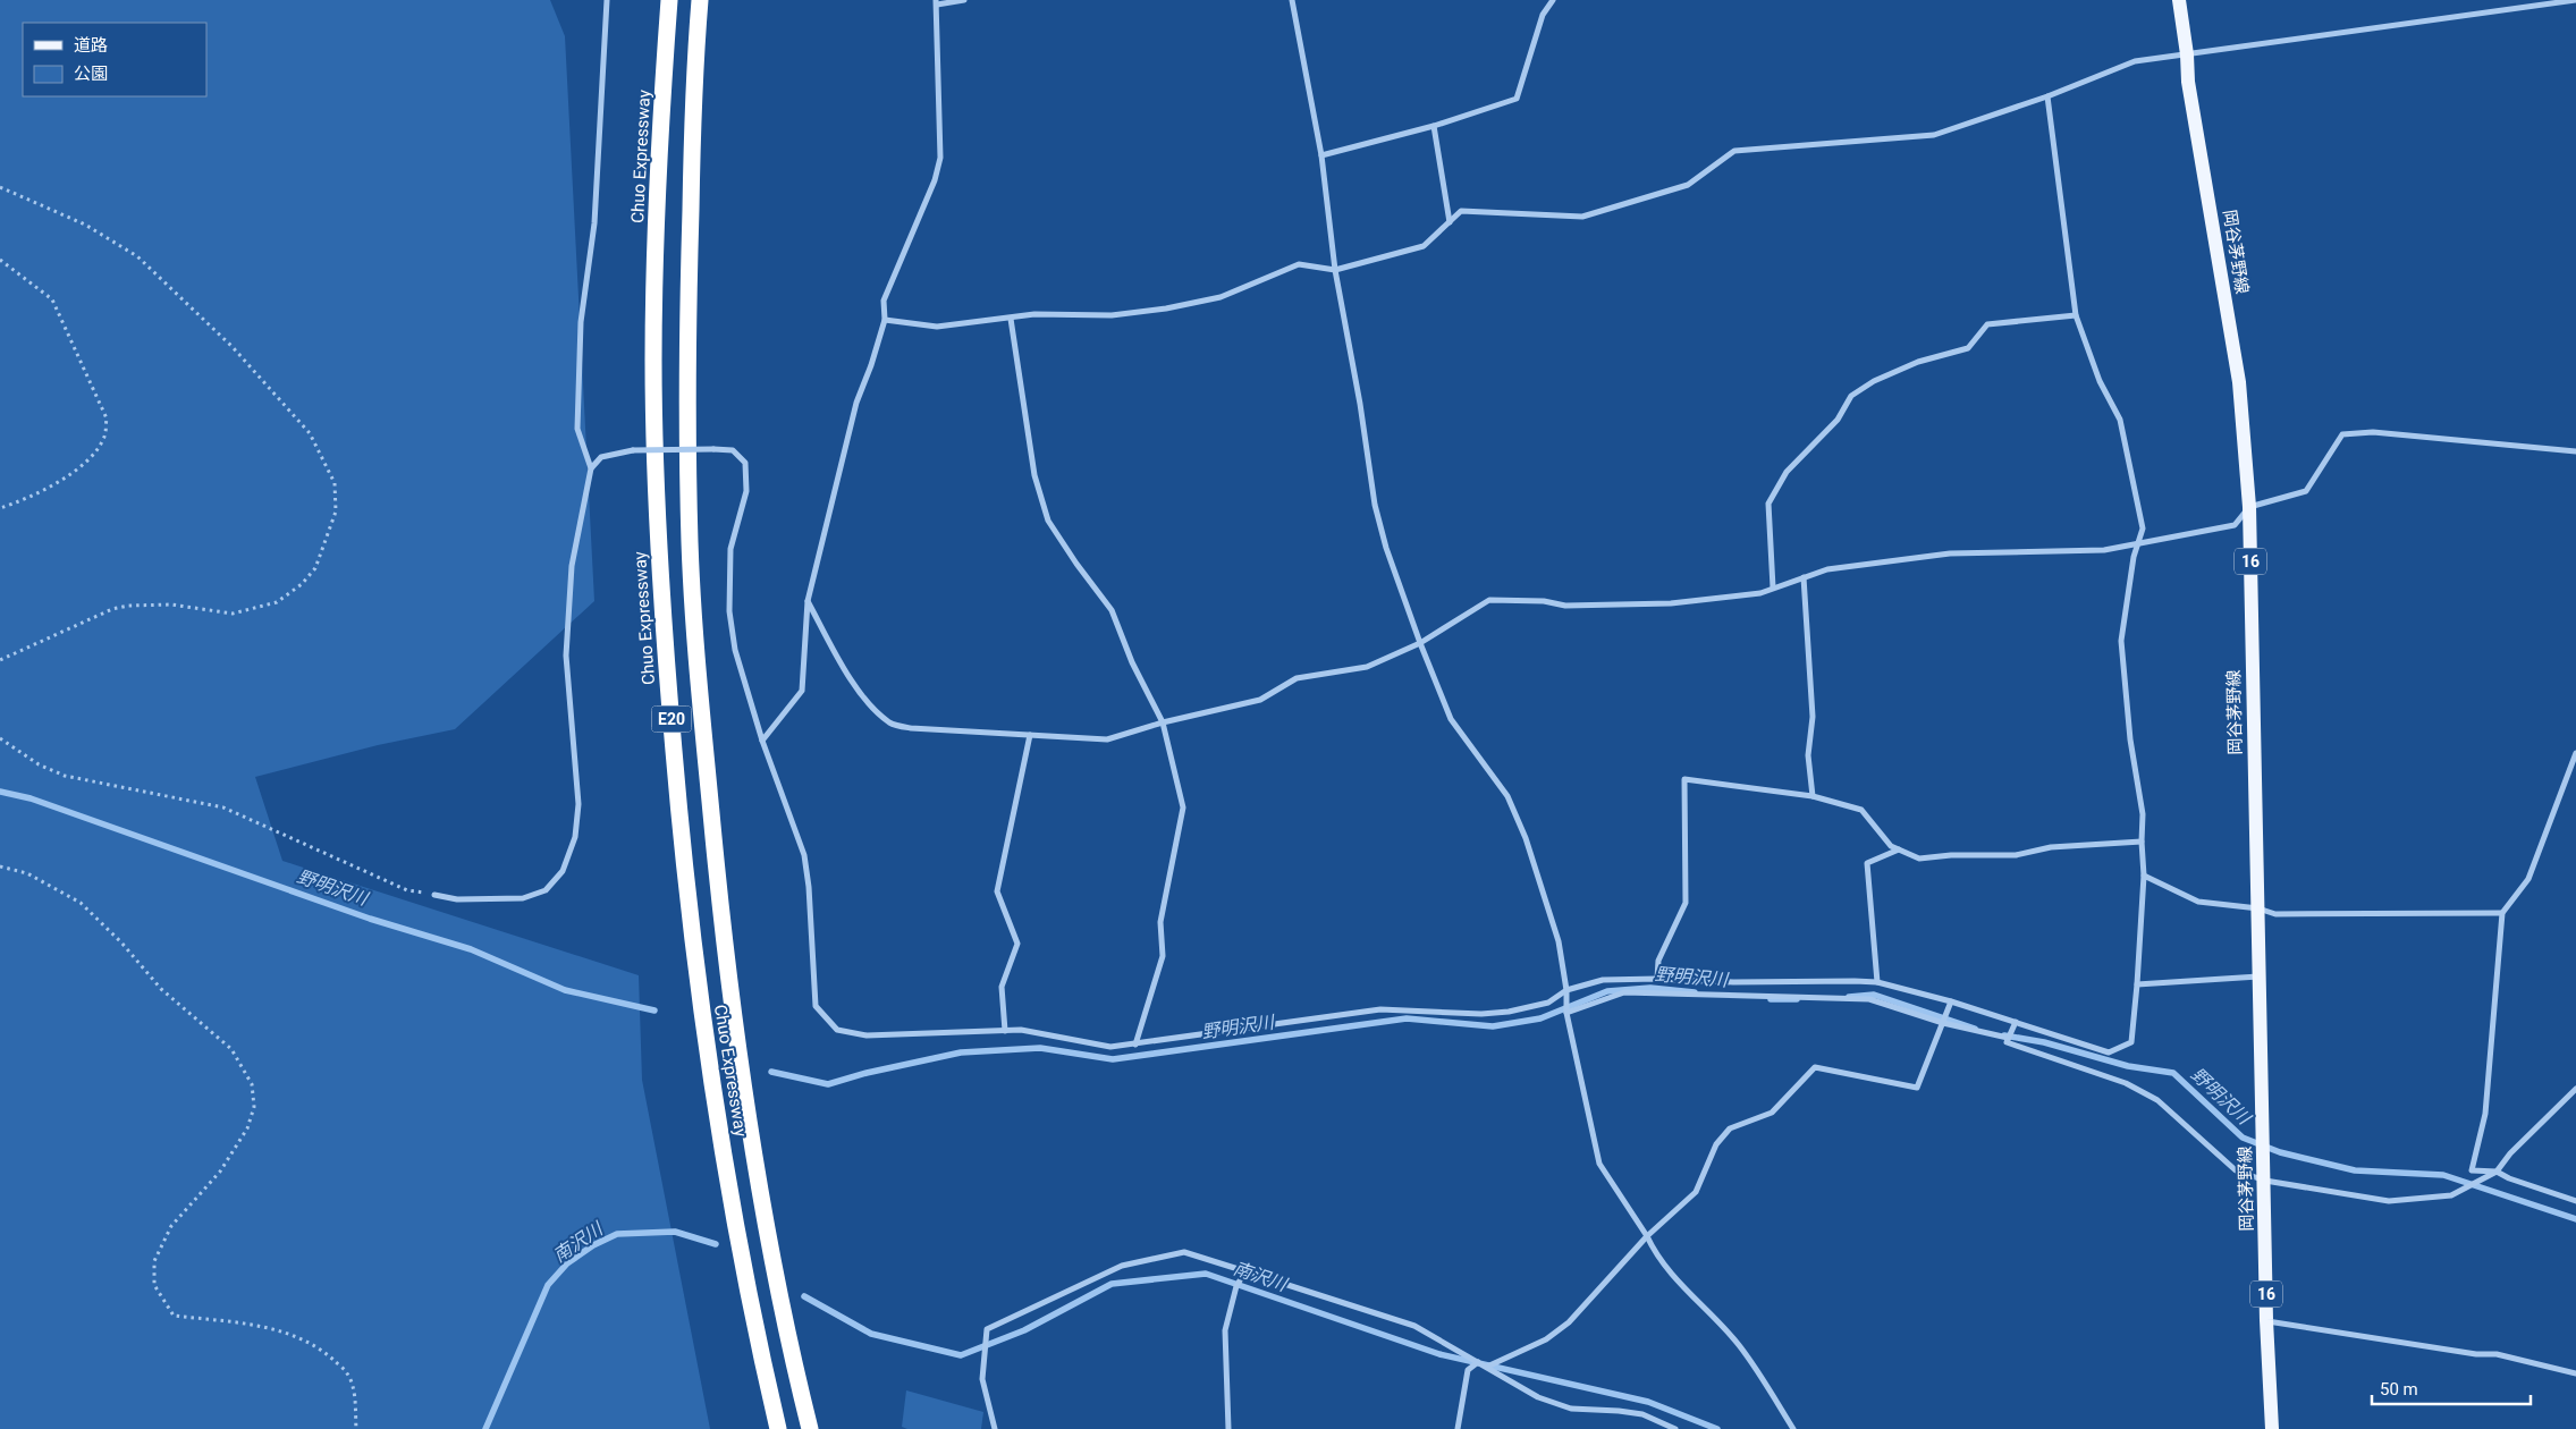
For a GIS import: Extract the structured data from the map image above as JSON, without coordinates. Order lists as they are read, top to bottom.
{
  "streets": {
    "highway": ["Chuo Expressway", "E20"],
    "main road": ["岡谷茅野線", "16"]
  },
  "water": ["野明沢川", "南沢川"],
  "legend": ["道路", "公園"],
  "scale_bar": "50 m"
}
